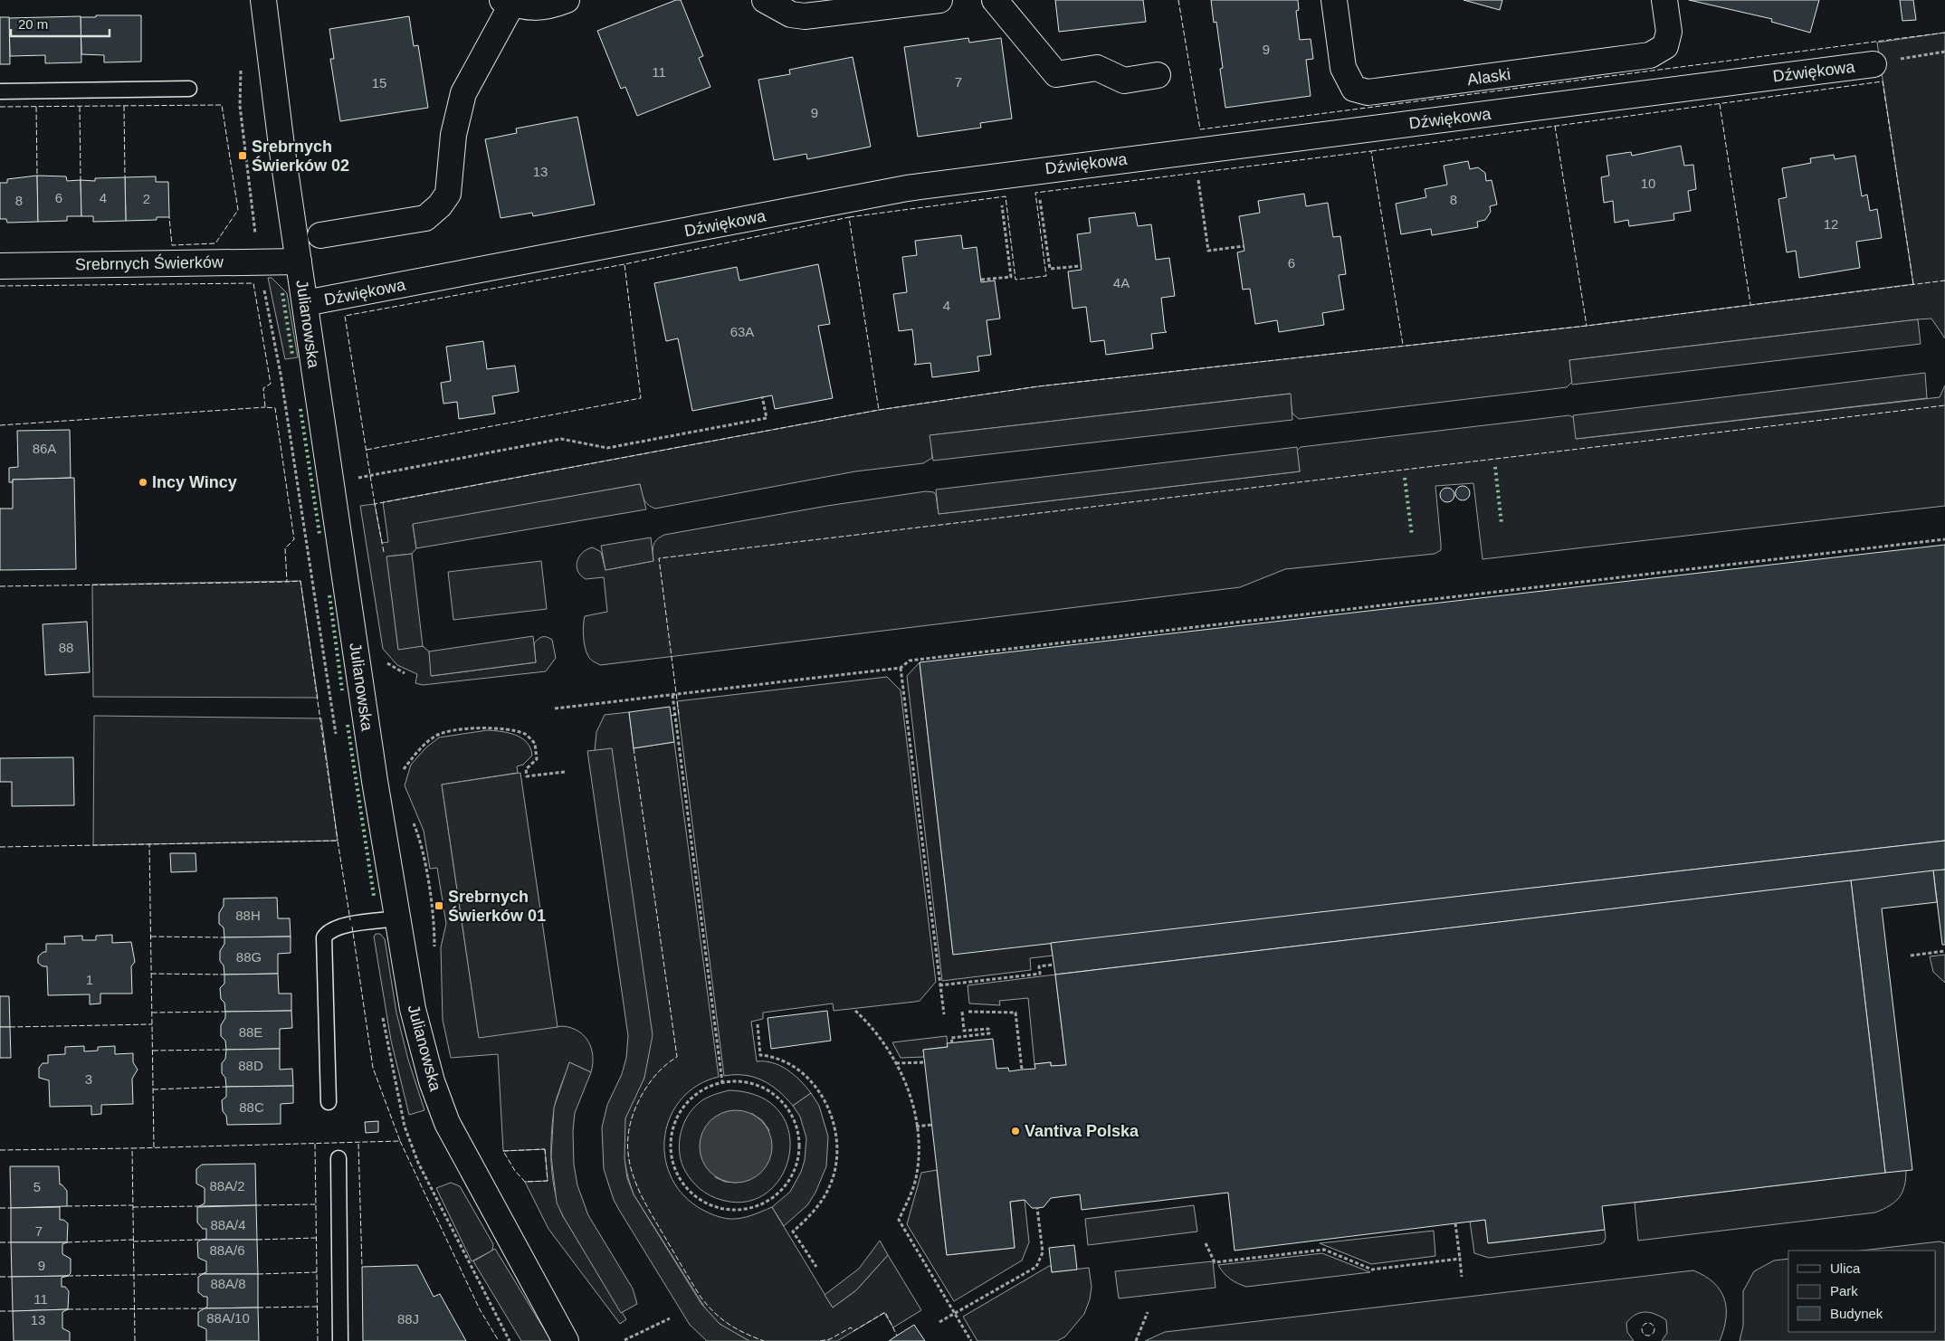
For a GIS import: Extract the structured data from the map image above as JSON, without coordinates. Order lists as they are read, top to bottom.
{
  "streets": {
    "street": [
      "Dźwiękowa",
      "Alaski",
      "Srebrnych Świerków",
      "Julianowska"
    ]
  },
  "crossings": [
    ["Dźwiękowa", "Julianowska"],
    ["Srebrnych Świerków", "Julianowska"]
  ],
  "places": {
    "transit": ["Srebrnych Świerków 02", "Srebrnych Świerków 01"],
    "other": ["Incy Wincy", "Vantiva Polska"]
  },
  "house_numbers": [
    "9",
    "11",
    "7",
    "15",
    "9",
    "13",
    "10",
    "6",
    "4",
    "2",
    "8",
    "8",
    "12",
    "6",
    "4A",
    "4",
    "63A",
    "86A",
    "88",
    "88H",
    "88G",
    "1",
    "88E",
    "88D",
    "3",
    "88C",
    "88A/2",
    "5",
    "88A/4",
    "7",
    "88A/6",
    "9",
    "88A/8",
    "11",
    "88A/10",
    "88J",
    "13"
  ],
  "legend": ["Ulica", "Park", "Budynek"],
  "scale_bar": "20 m"
}
